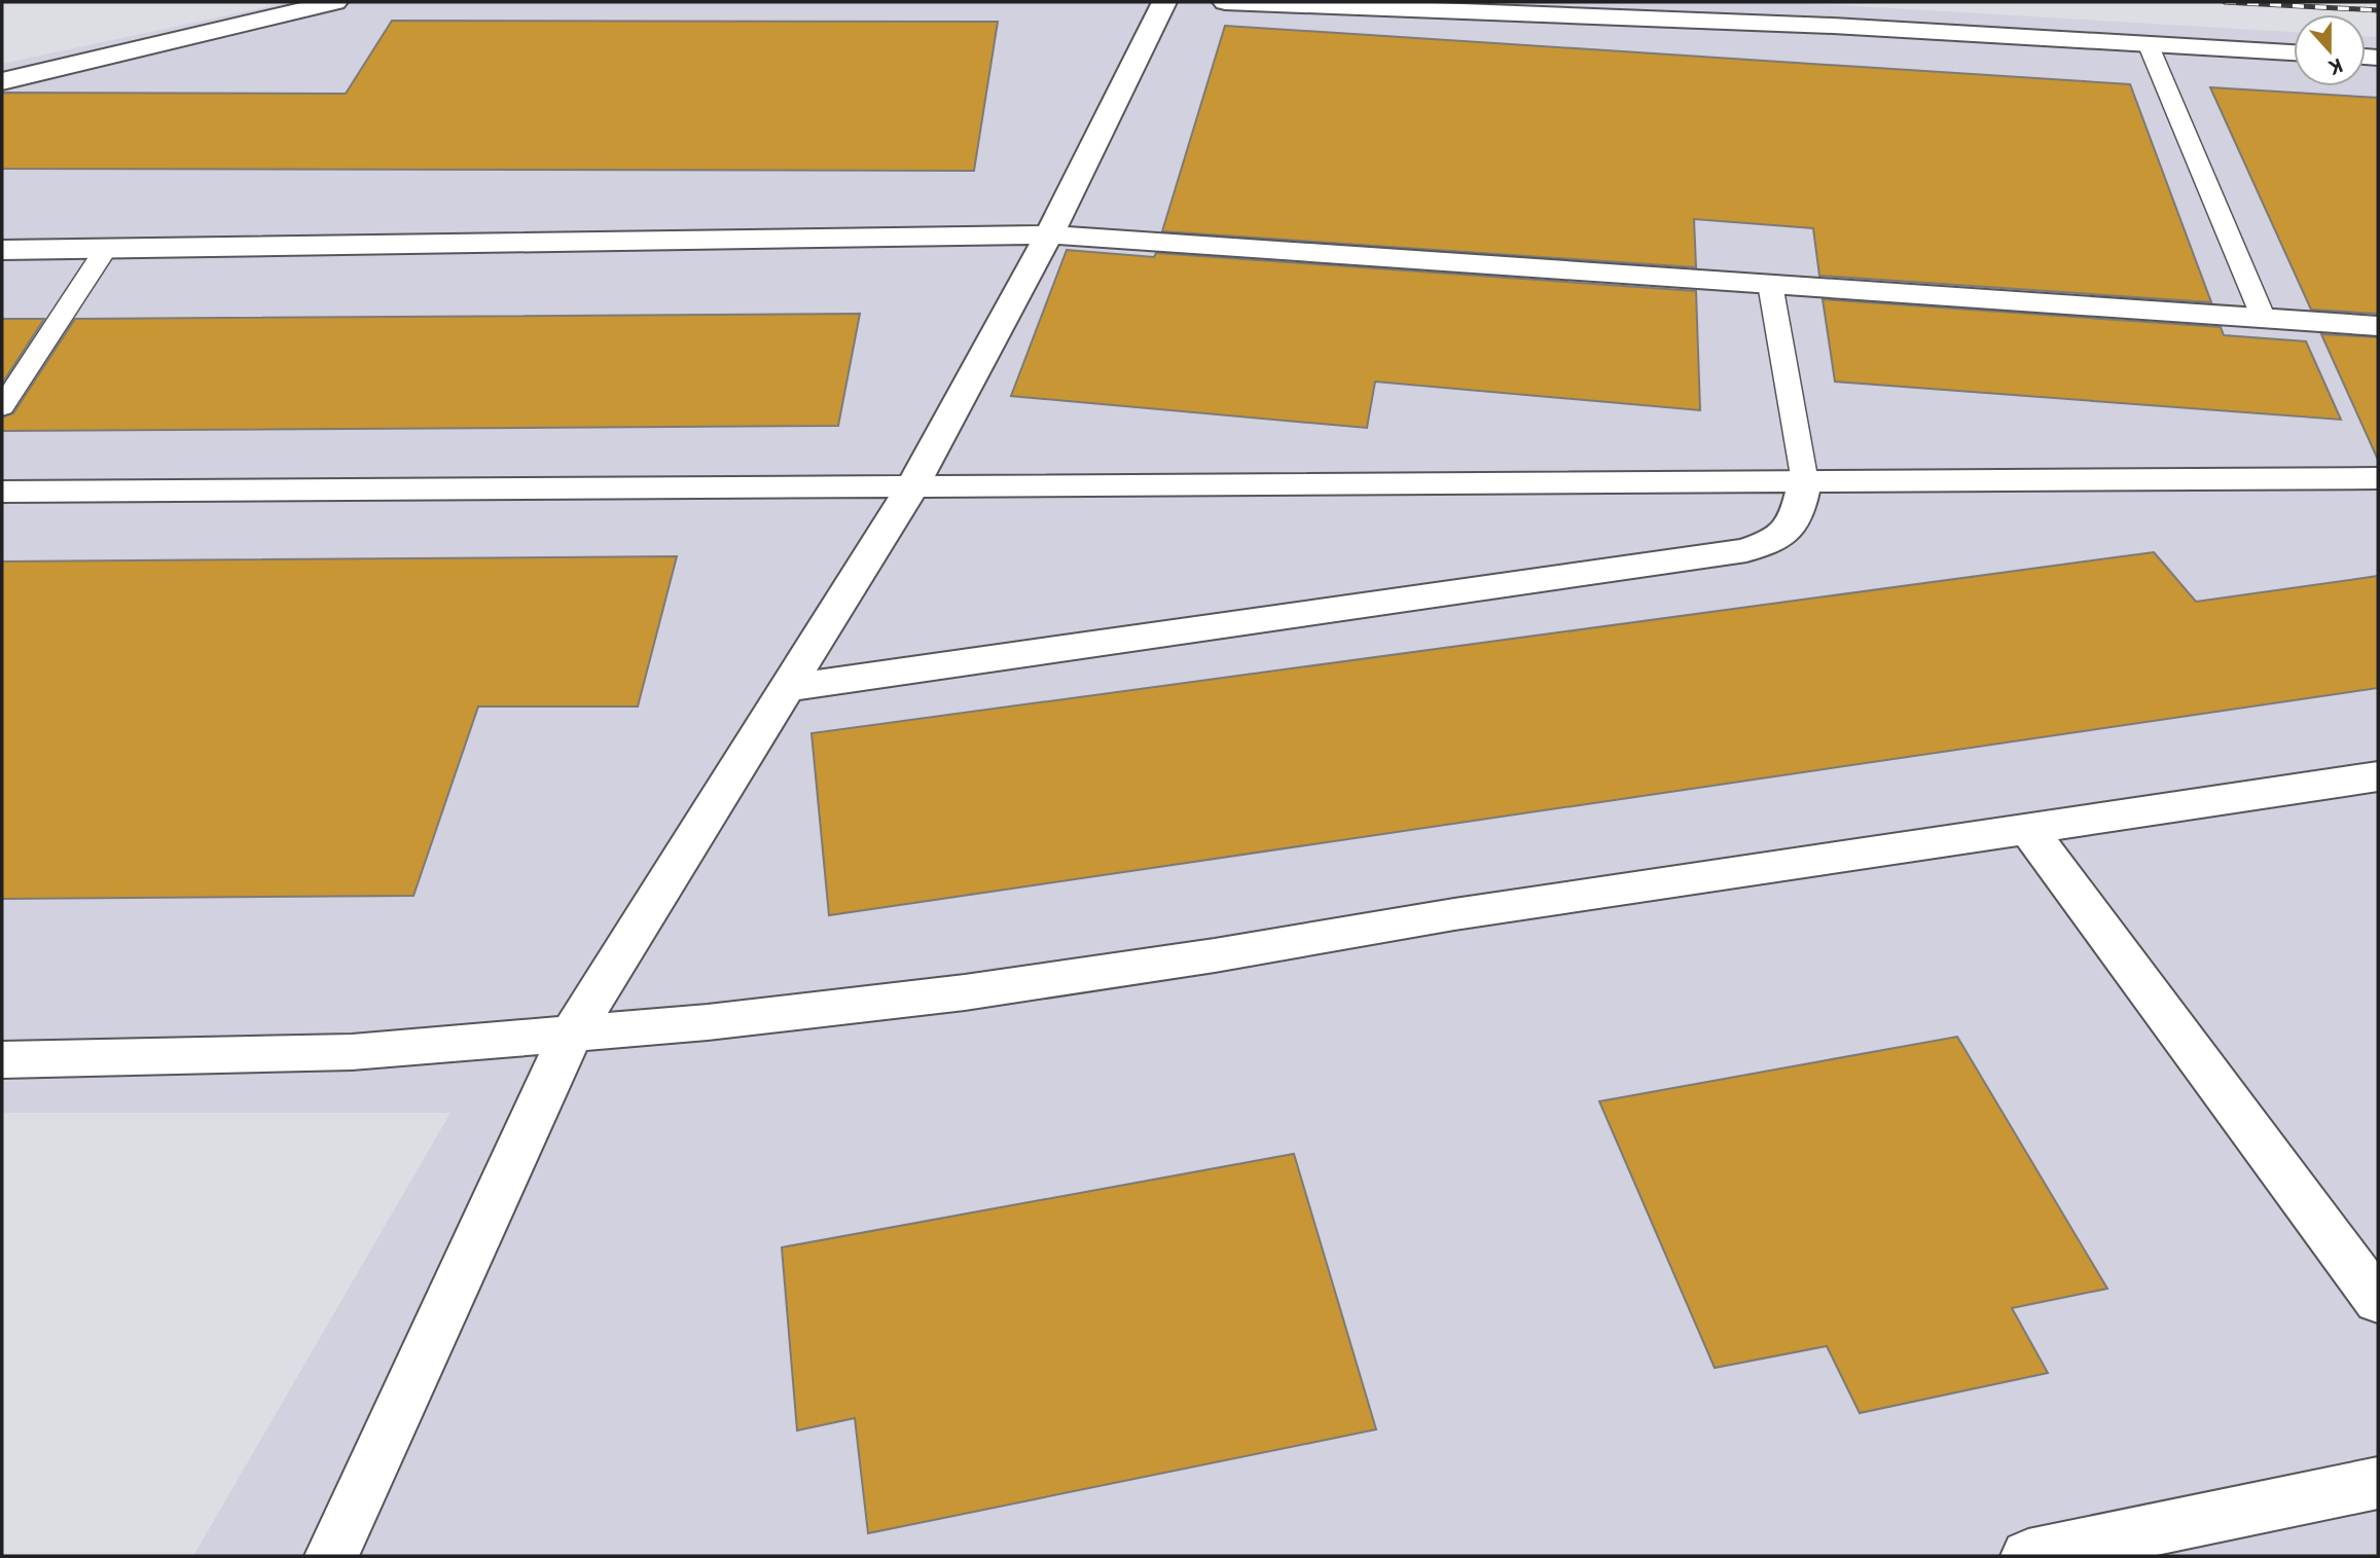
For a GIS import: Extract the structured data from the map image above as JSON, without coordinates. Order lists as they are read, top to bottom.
{
  "north": "bottom"
}
